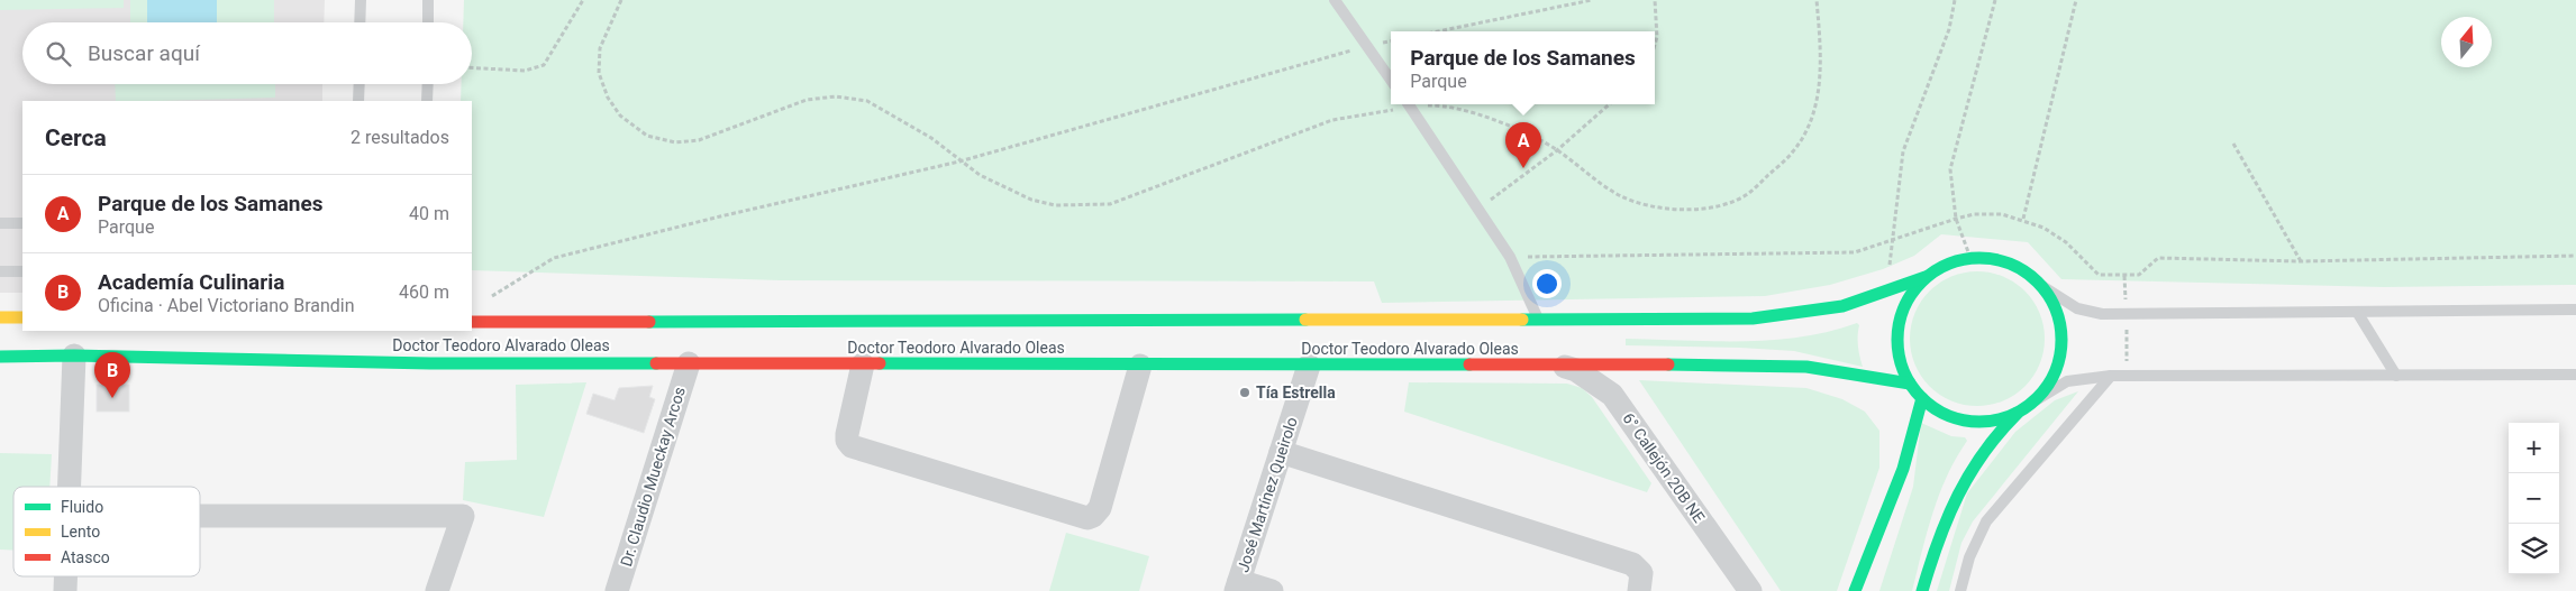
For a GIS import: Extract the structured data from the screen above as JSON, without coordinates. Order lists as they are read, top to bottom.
{
  "streets": {
    "main road": ["Doctor Teodoro Alvarado Oleas"],
    "street": ["6° Callejón 20B NE", "Dr. Claudio Mueckay Arcos", "José Martínez Queirolo"]
  },
  "crossings": [
    ["Doctor Teodoro Alvarado Oleas", "6° Callejón 20B NE"],
    ["Doctor Teodoro Alvarado Oleas", "Dr. Claudio Mueckay Arcos"],
    ["Doctor Teodoro Alvarado Oleas", "José Martínez Queirolo"]
  ],
  "places": ["Tía Estrella"],
  "legend": ["Fluido", "Lento", "Atasco"],
  "north": "top",
  "page": {
    "search": "Buscar aquí",
    "popup": ["Parque de los Samanes", "Parque"],
    "heading": ["Cerca", "2 resultados"],
    "pins": ["A", "B"],
    "list": [
      {
        "mark": "A",
        "name": "Parque de los Samanes",
        "note": "Parque",
        "value": "40 m"
      },
      {
        "mark": "B",
        "name": "Academía Culinaria",
        "note": "Oficina · Abel Victoriano Brandin",
        "value": "460 m"
      }
    ],
    "map_buttons": ["+", "−"]
  }
}
